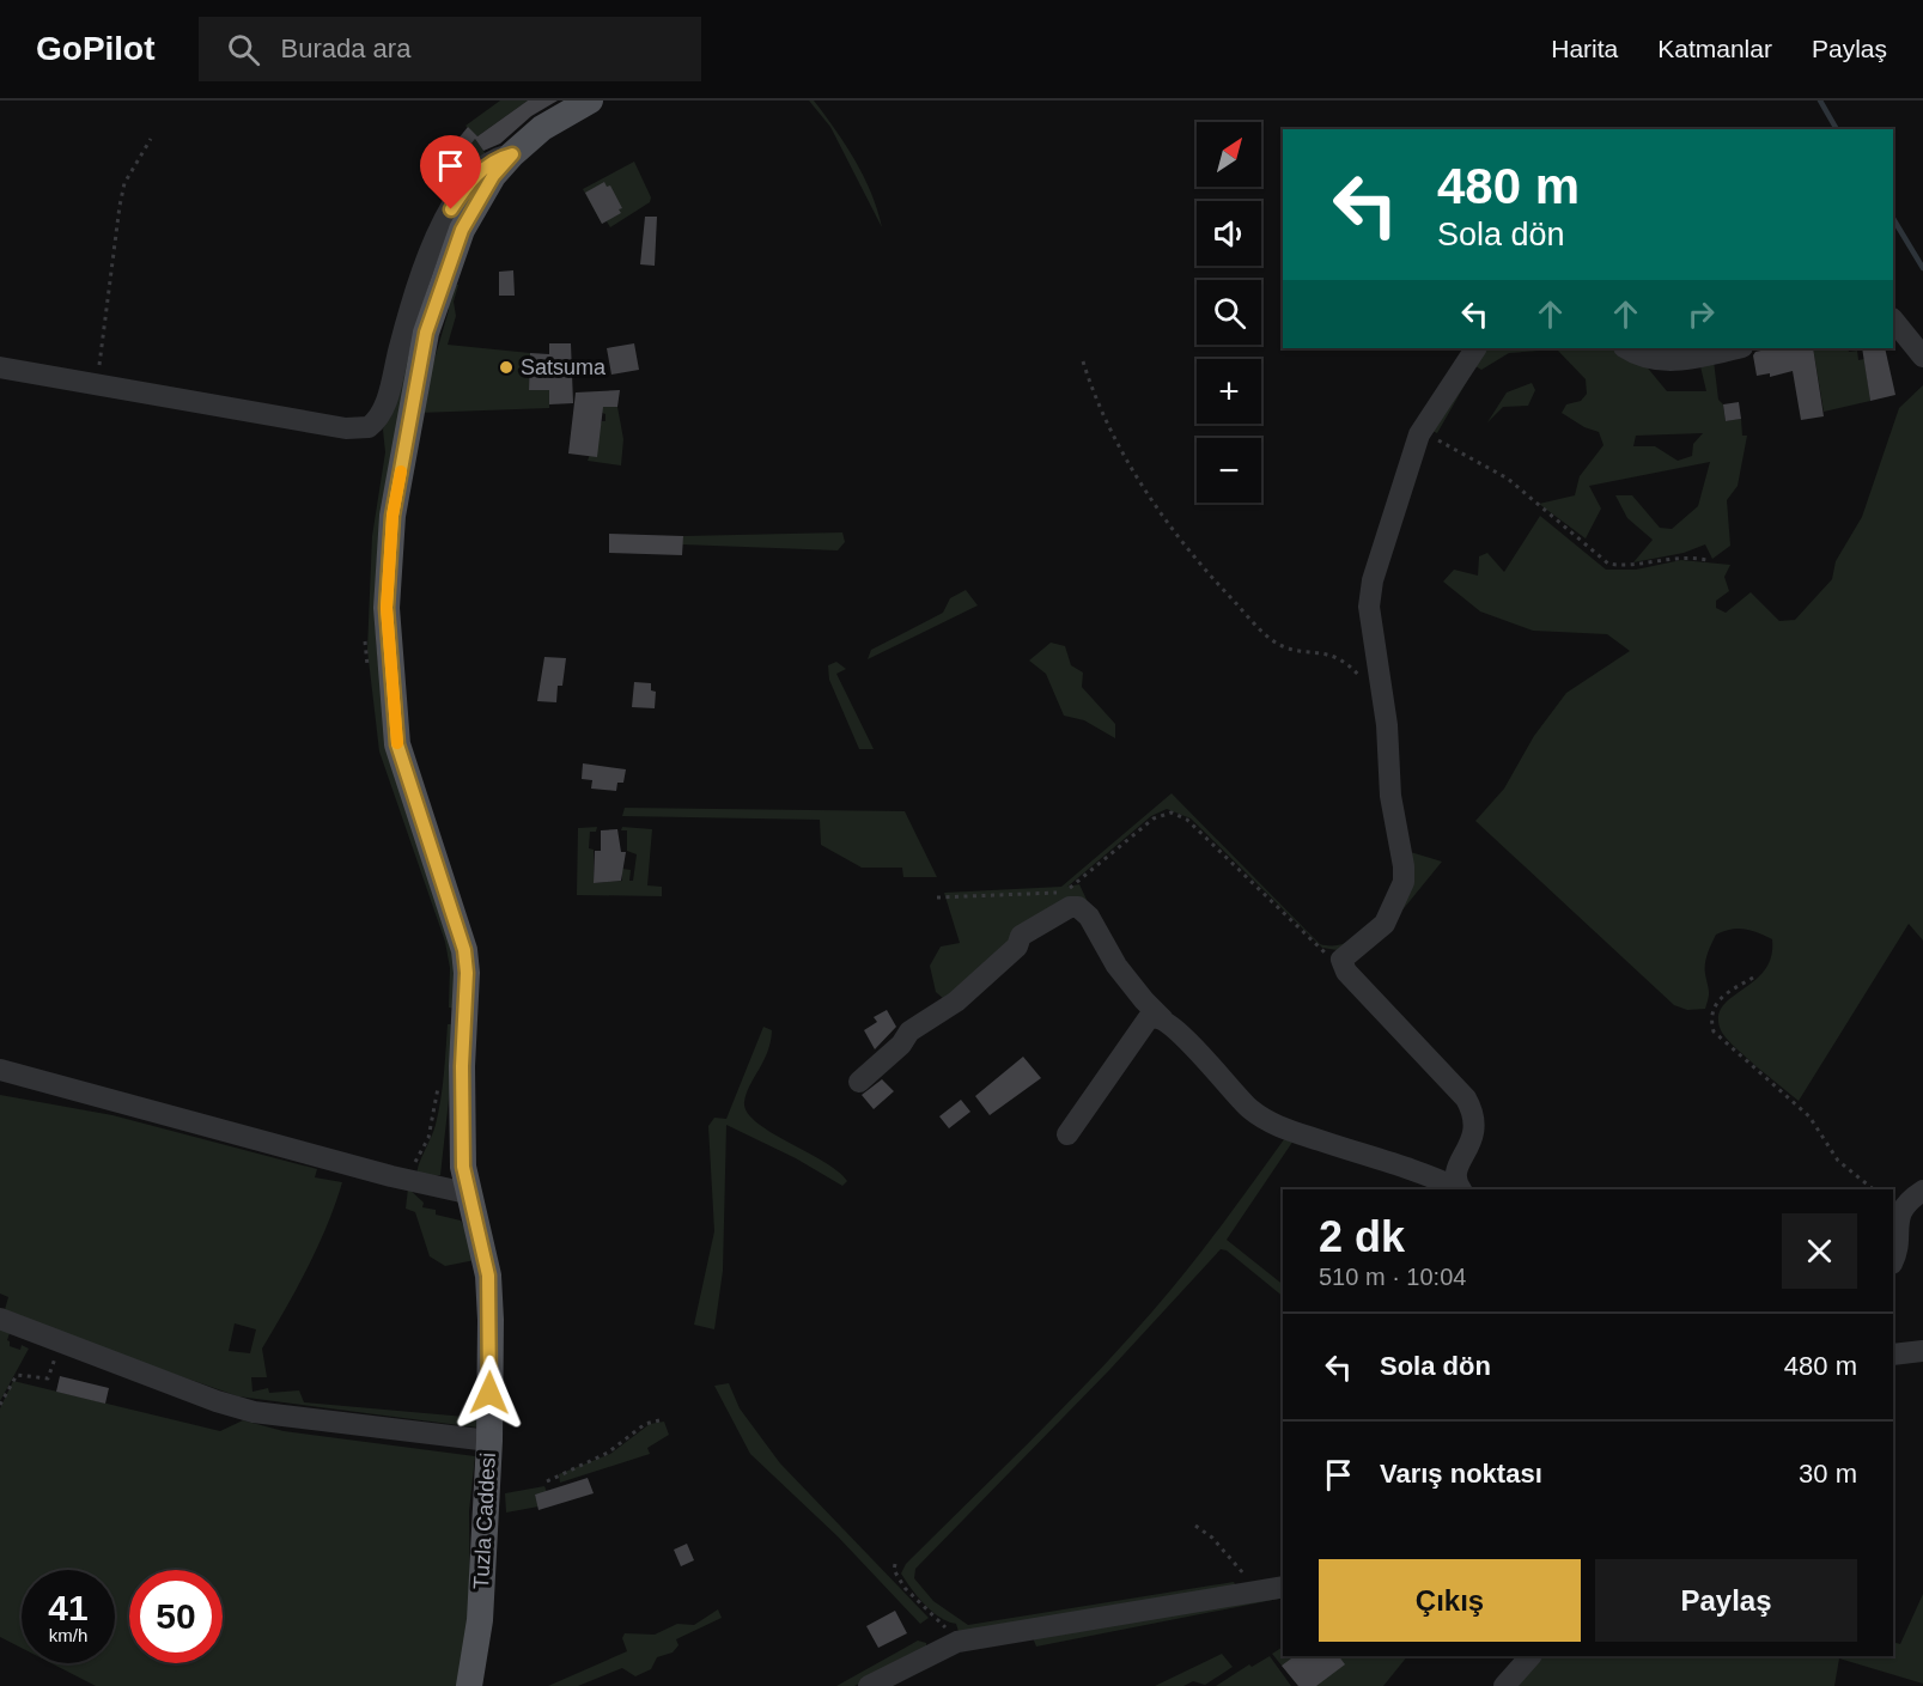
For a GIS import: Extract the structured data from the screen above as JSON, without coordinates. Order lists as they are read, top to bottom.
{
  "streets": {
    "main road": ["Tuzla Caddesi"]
  },
  "places": ["Satsuma"],
  "north": "top right",
  "page": {
    "header": "GoPilot",
    "search": "Burada ara",
    "nav": ["Harita", "Katmanlar", "Paylaş"],
    "map_buttons": ["+", "−"],
    "turn": ["480 m", "Sola dön"],
    "heading": ["2 dk", "510 m · 10:04"],
    "list": [
      {
        "name": "Sola dön",
        "value": "480 m"
      },
      {
        "name": "Varış noktası",
        "value": "30 m"
      }
    ],
    "buttons": ["Çıkış", "Paylaş"],
    "speed": "41 km/h",
    "limit": "50"
  }
}
